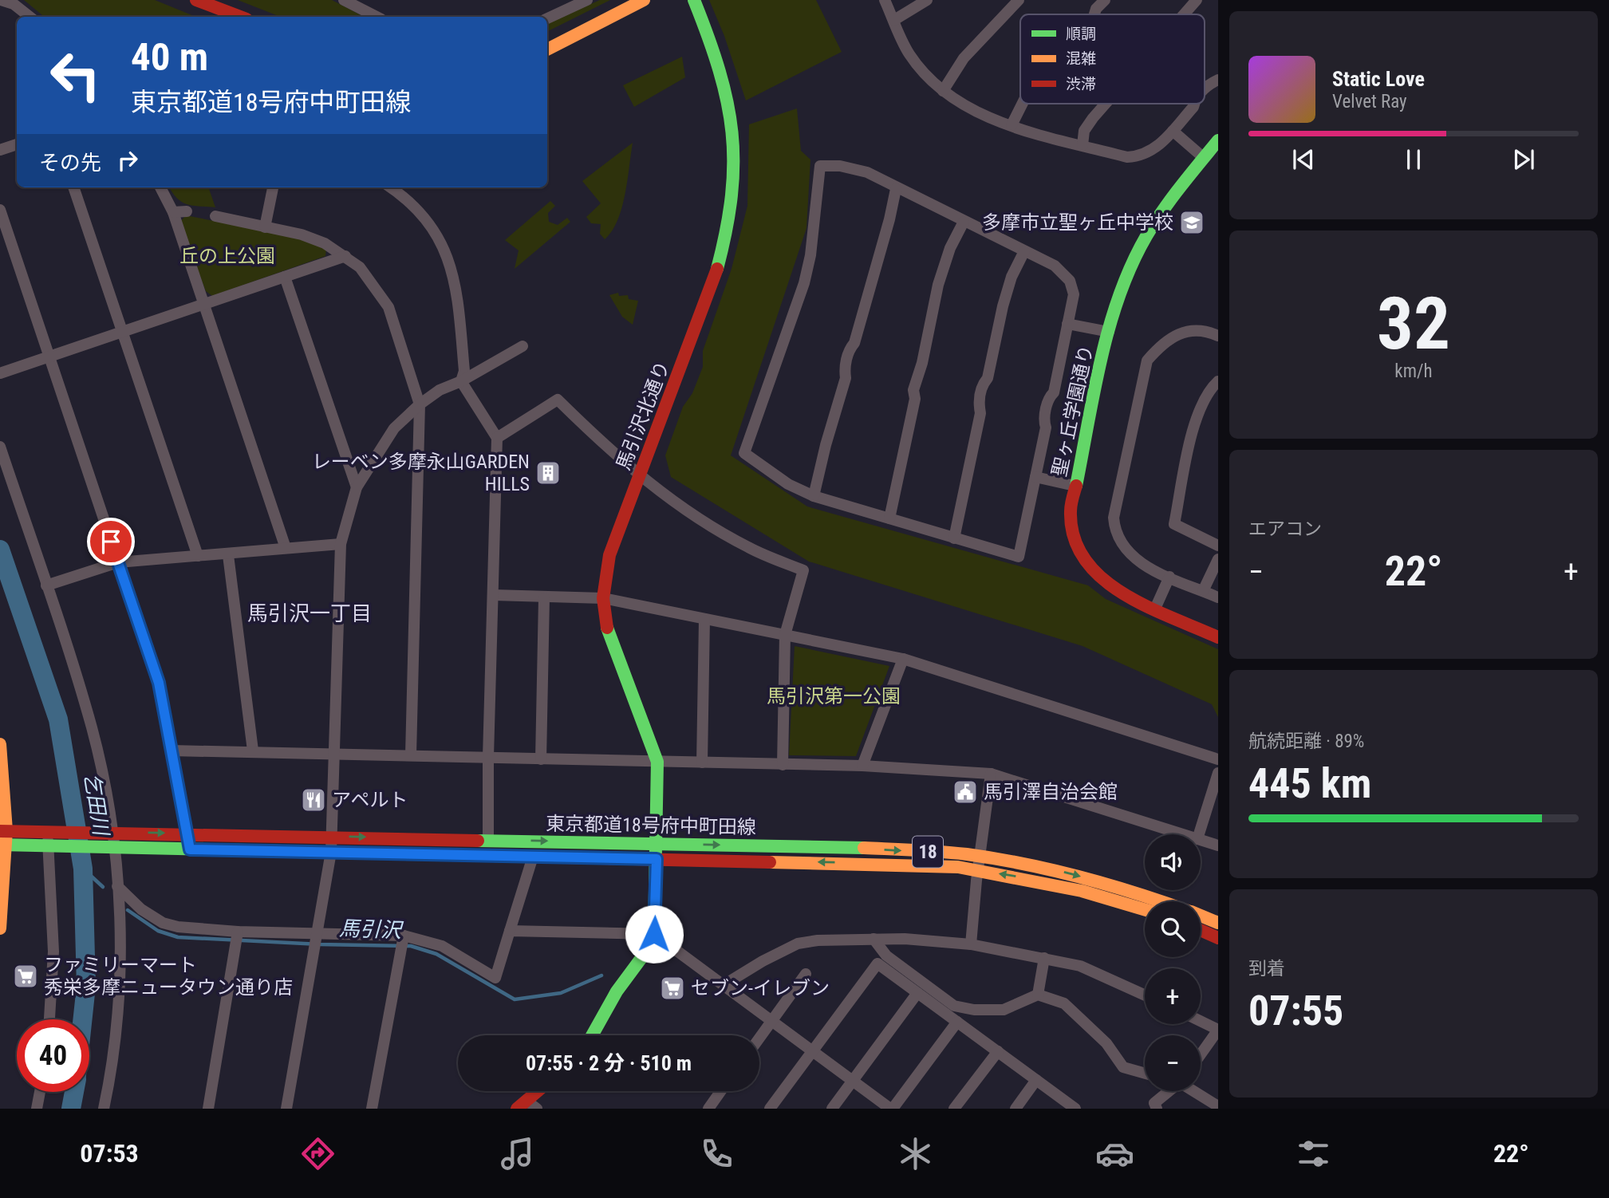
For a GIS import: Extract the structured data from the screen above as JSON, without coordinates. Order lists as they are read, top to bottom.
{
  "streets": {
    "main road": [
      "聖ヶ丘学園通り",
      "馬引沢北通り",
      "東京都道18号府中町田線",
      "18"
    ]
  },
  "crossings": [
    ["馬引沢北通り", "東京都道18号府中町田線"],
    ["東京都道18号府中町田線", "18"]
  ],
  "districts": ["馬引沢一丁目"],
  "water": ["乞田川", "馬引沢"],
  "parks": ["丘の上公園", "馬引沢第一公園"],
  "places": {
    "school or university": ["多摩市立聖ヶ丘中学校"],
    "building": ["レーベン多摩永山GARDEN HILLS"],
    "public building": ["馬引澤自治会館"],
    "restaurant": ["アペルト"],
    "supermarket": ["ファミリーマート 秀栄多摩ニュータウン通り店", "セブン-イレブン"]
  },
  "legend": ["順調", "混雑", "渋滞"],
  "page": {
    "turn": ["40 m", "東京都道18号府中町田線"],
    "song": ["Static Love", "Velvet Ray"],
    "then": "その先",
    "tile": [
      ["32", "km/h"],
      "エアコン",
      ["航続距離 · 89%", "445 km"],
      ["到着", "07:55"]
    ],
    "heat": ["−", "22°", "+"],
    "map_buttons": ["+", "−"],
    "limit": "40",
    "trip": "07:55 · 2 分 · 510 m",
    "tabs": ["07:53", "22°"]
  }
}
